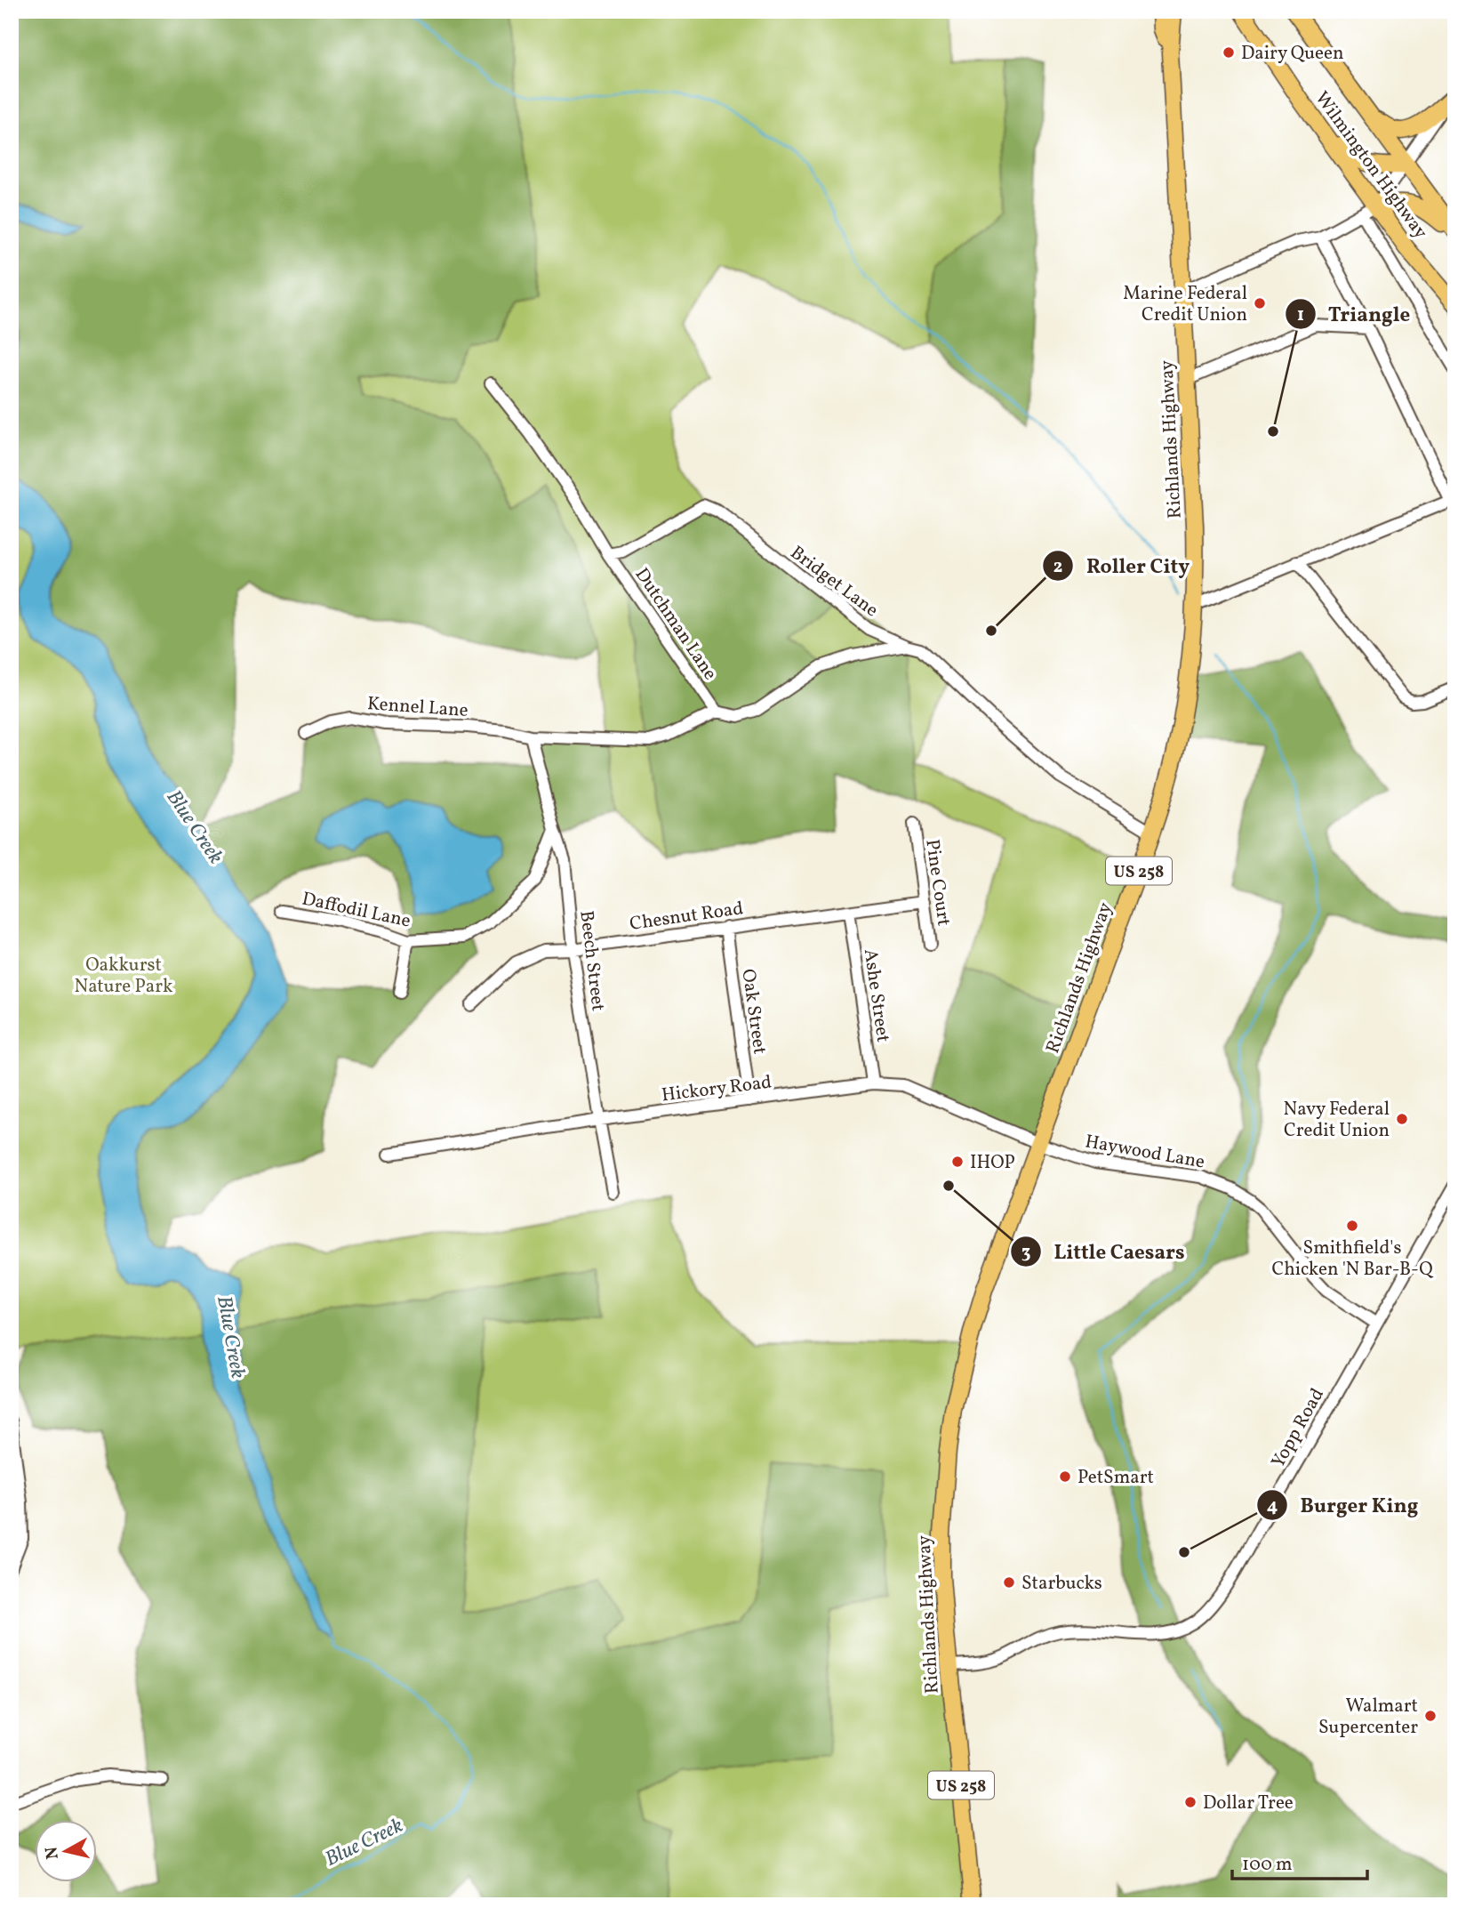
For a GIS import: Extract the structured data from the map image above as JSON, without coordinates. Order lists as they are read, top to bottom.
{
  "streets": {
    "main road": ["Wilmington Highway", "Richlands Highway", "US 258"],
    "street": [
      "Bridget Lane",
      "Dutchman Lane",
      "Kennel Lane",
      "Pine Court",
      "Daffodil Lane",
      "Chesnut Road",
      "Beech Street",
      "Ashe Street",
      "Oak Street",
      "Hickory Road",
      "Haywood Lane",
      "Yopp Road"
    ]
  },
  "crossings": [
    ["Richlands Highway", "Bridget Lane"],
    ["Richlands Highway", "Hickory Road"],
    ["Richlands Highway", "Haywood Lane"],
    ["Richlands Highway", "Yopp Road"],
    ["Bridget Lane", "Dutchman Lane"],
    ["Dutchman Lane", "Kennel Lane"],
    ["Kennel Lane", "Beech Street"],
    ["Pine Court", "Chesnut Road"],
    ["Daffodil Lane", "Beech Street"],
    ["Chesnut Road", "Beech Street"],
    ["Chesnut Road", "Ashe Street"],
    ["Chesnut Road", "Oak Street"],
    ["Beech Street", "Hickory Road"],
    ["Ashe Street", "Hickory Road"],
    ["Oak Street", "Hickory Road"],
    ["Hickory Road", "Haywood Lane"],
    ["Haywood Lane", "Yopp Road"]
  ],
  "water": ["Blue Creek"],
  "parks": ["Oakkurst Nature Park"],
  "places": [
    "Dairy Queen",
    "Marine Federal Credit Union",
    "Triangle",
    "Roller City",
    "Navy Federal Credit Union",
    "IHOP",
    "Little Caesars",
    "Smithfield's Chicken 'N Bar-B-Q",
    "PetSmart",
    "Burger King",
    "Starbucks",
    "Walmart Supercenter",
    "Dollar Tree"
  ],
  "scale_bar": "100 m",
  "north": "left"
}
